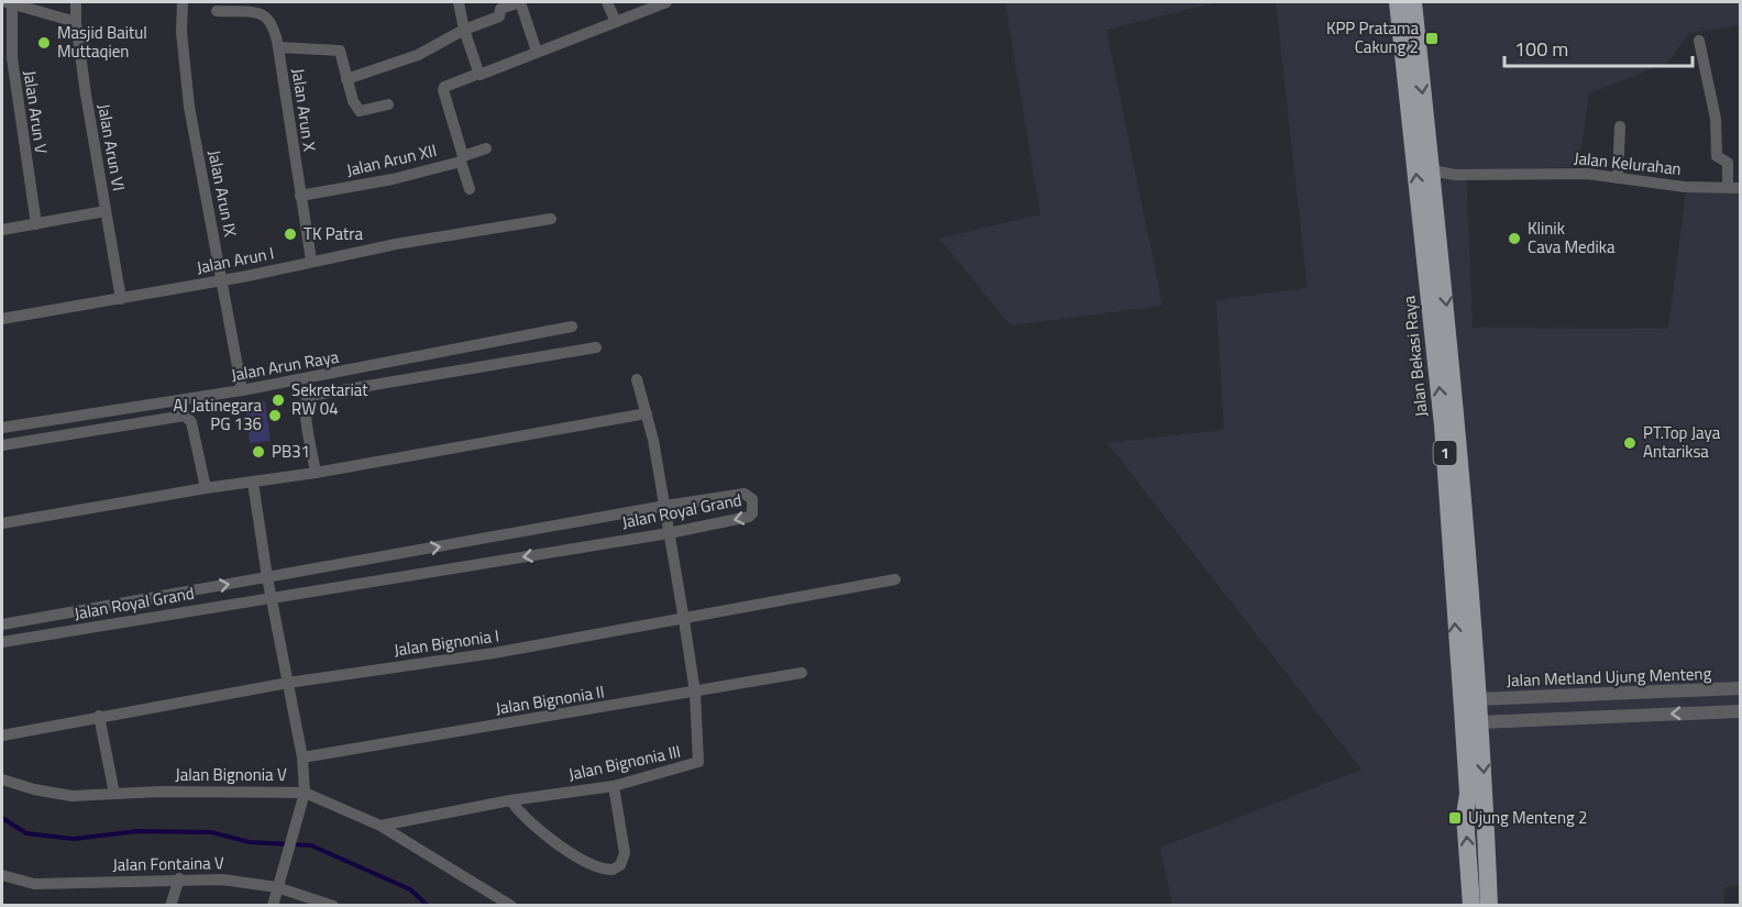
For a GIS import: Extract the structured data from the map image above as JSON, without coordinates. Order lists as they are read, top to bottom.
{
  "streets": {
    "highway": ["Jalan Bekasi Raya", "1"],
    "street": [
      "Jalan Arun X",
      "Jalan Arun V",
      "Jalan Arun VI",
      "Jalan Arun XII",
      "Jalan Kelurahan",
      "Jalan Arun IX",
      "Jalan Arun I",
      "Jalan Arun Raya",
      "Jalan Royal Grand",
      "Jalan Bignonia I",
      "Jalan Metland Ujung Menteng",
      "Jalan Bignonia II",
      "Jalan Bignonia III",
      "Jalan Bignonia V",
      "Jalan Fontaina V"
    ]
  },
  "crossings": [
    ["Jalan Arun X", "Jalan Arun XII"],
    ["Jalan Arun X", "Jalan Arun I"],
    ["Jalan Arun VI", "Jalan Arun I"],
    ["Jalan Kelurahan", "Jalan Bekasi Raya"],
    ["Jalan Arun IX", "Jalan Arun I"],
    ["Jalan Arun IX", "Jalan Arun Raya"],
    ["Jalan Bekasi Raya", "Jalan Metland Ujung Menteng"],
    ["Jalan Royal Grand", "Jalan Bignonia III"],
    ["Jalan Bignonia I", "Jalan Bignonia III"],
    ["Jalan Bignonia II", "Jalan Bignonia III"],
    ["Jalan Bignonia III", "Jalan Bignonia V"]
  ],
  "places": {
    "transit": ["KPP Pratama Cakung 2", "Ujung Menteng 2"],
    "other": [
      "Masjid Baitul Muttaqien",
      "TK Patra",
      "Klinik Cava Medika",
      "Sekretariat RW 04",
      "AJ Jatinegara PG 136",
      "PT.Top Jaya Antariksa",
      "PB31"
    ]
  },
  "scale_bar": "100 m"
}
